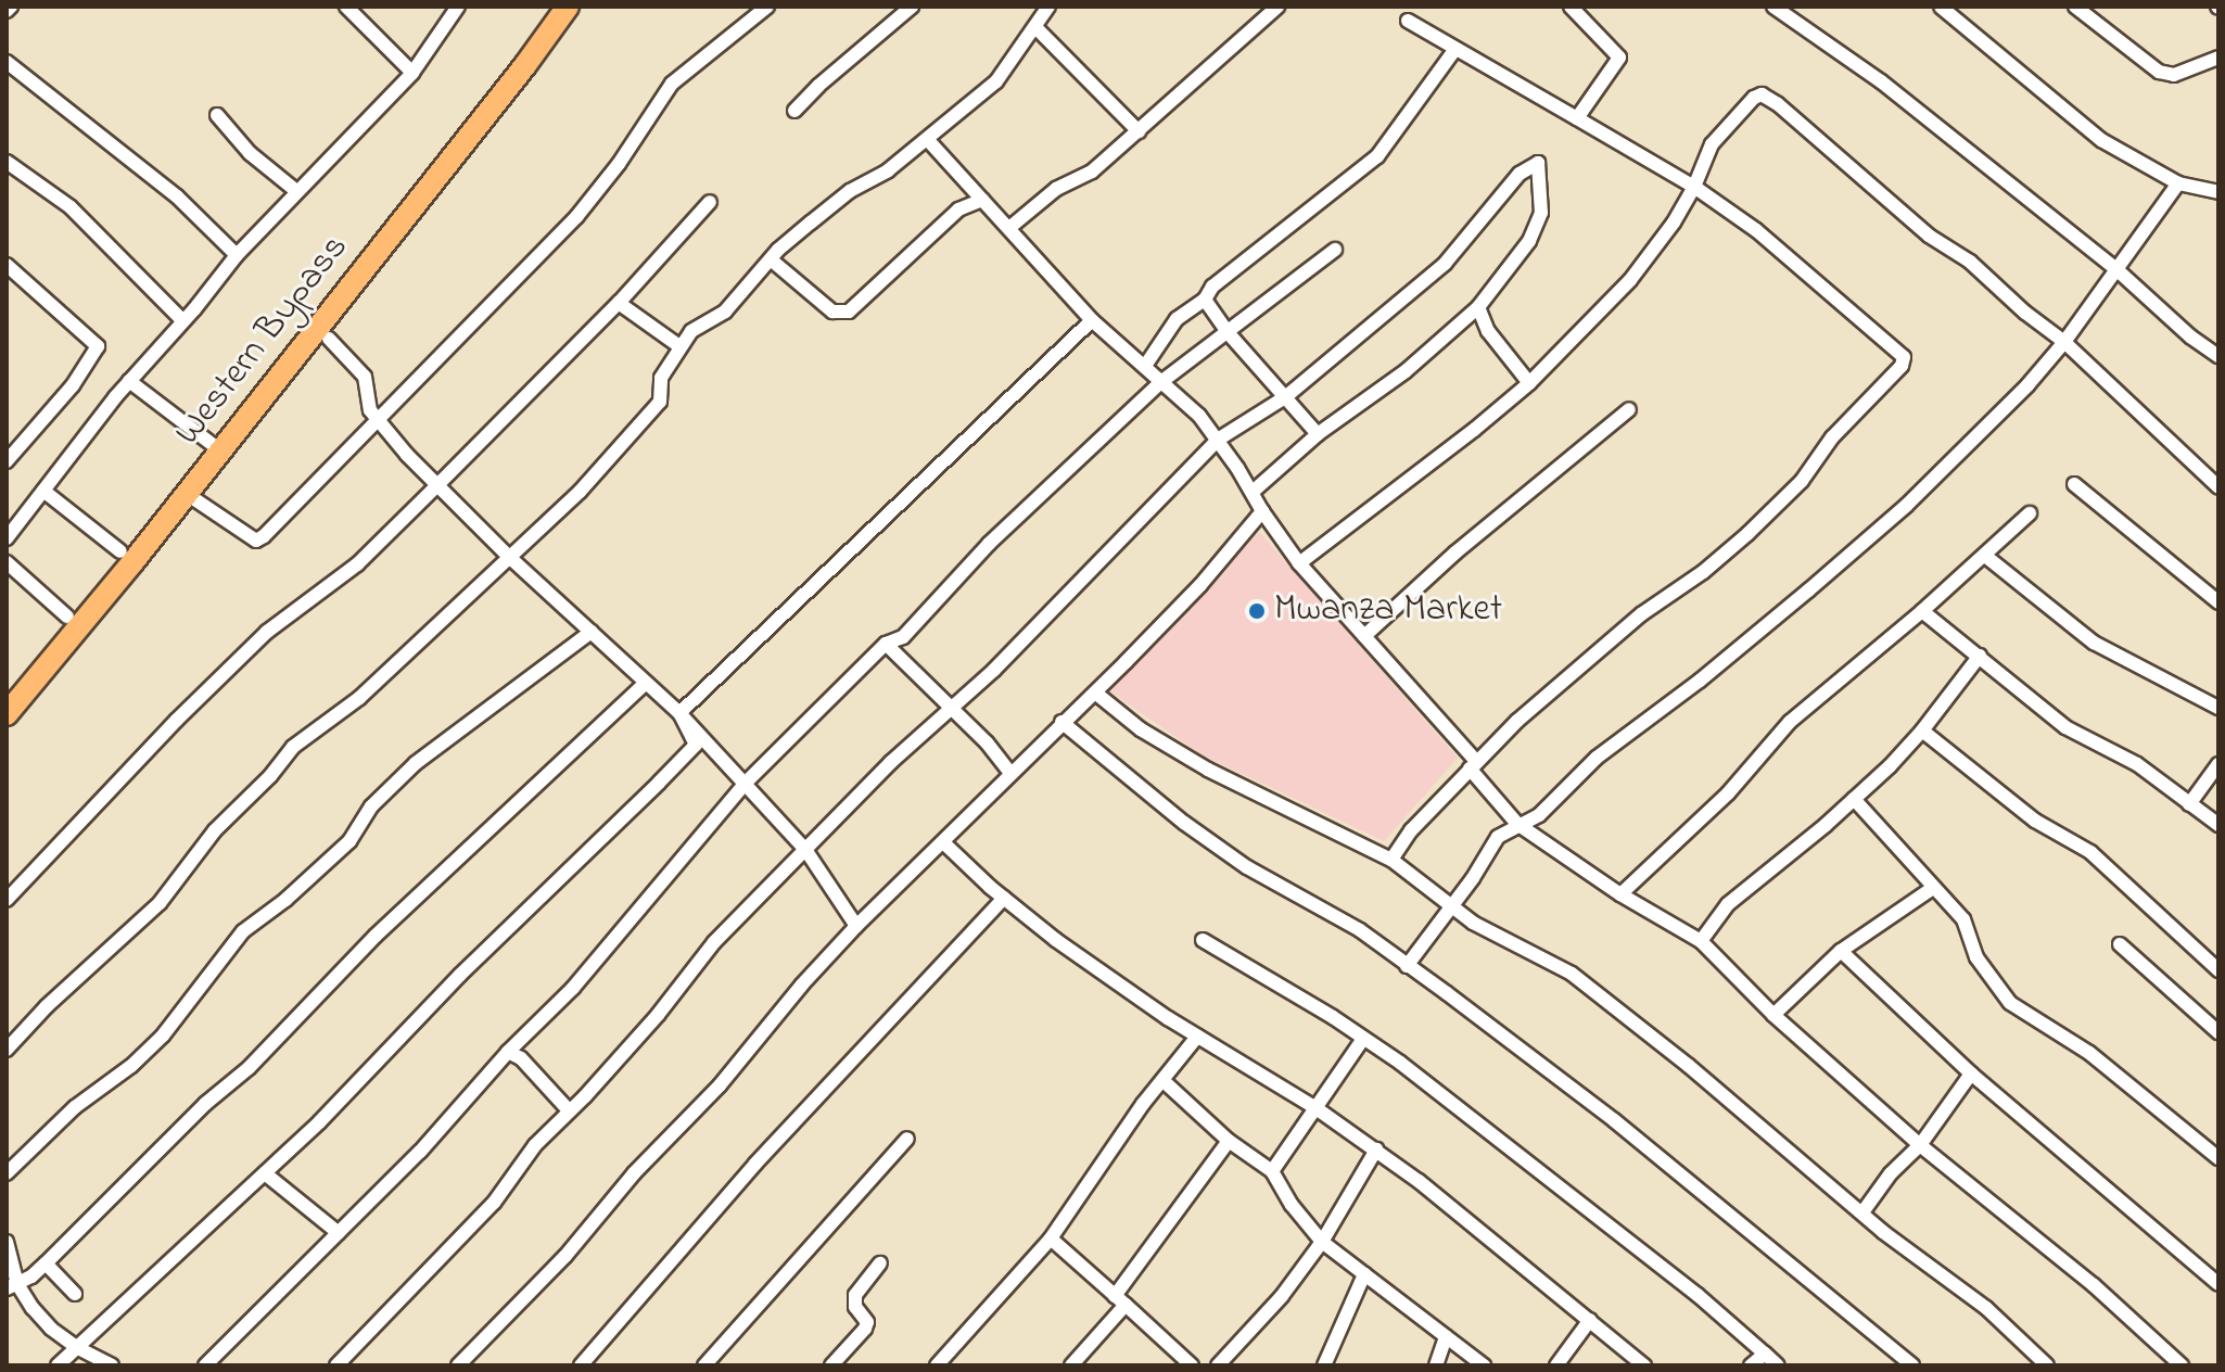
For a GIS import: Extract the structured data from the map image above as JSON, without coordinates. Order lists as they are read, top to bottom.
{
  "streets": {
    "main road": ["Western Bypass"]
  },
  "places": ["Mwanza Market"]
}
